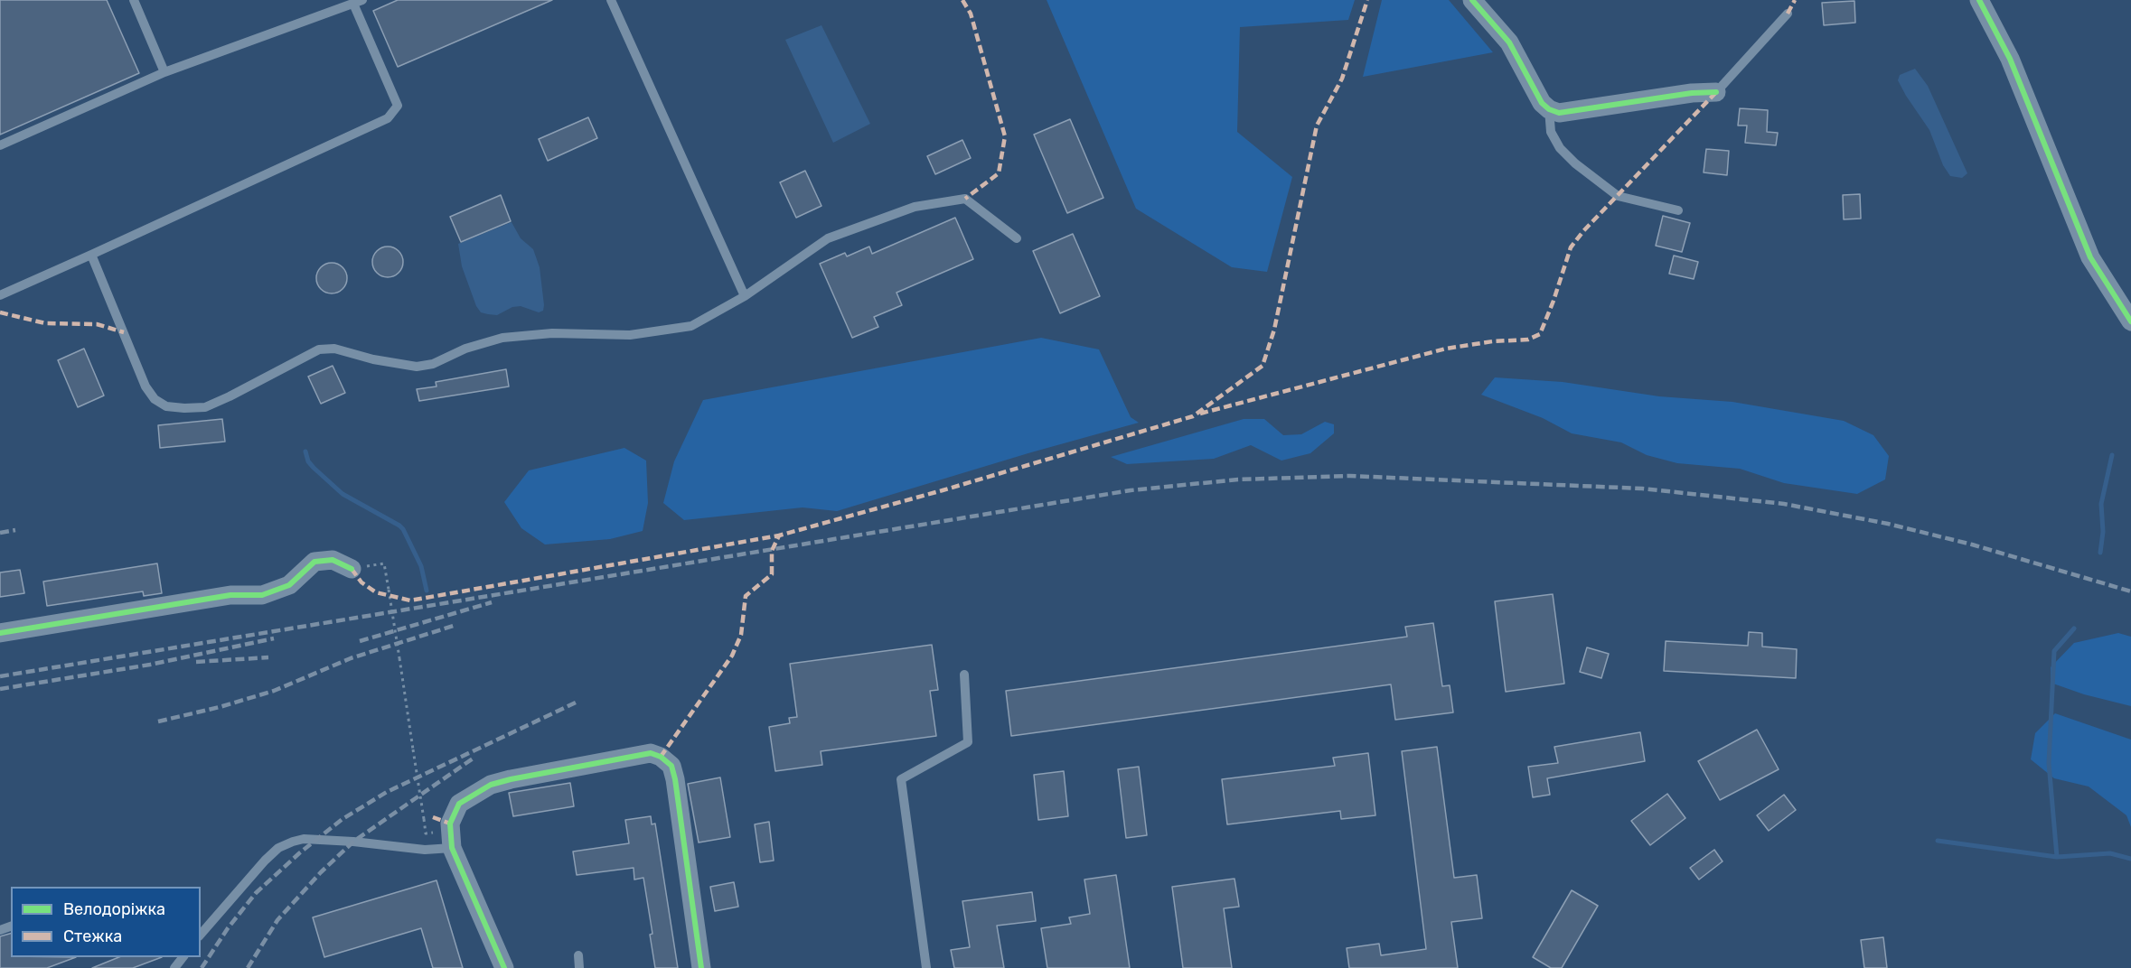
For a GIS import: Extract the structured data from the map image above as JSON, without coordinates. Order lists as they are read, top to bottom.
{
  "legend": ["Велодоріжка", "Стежка"]
}
